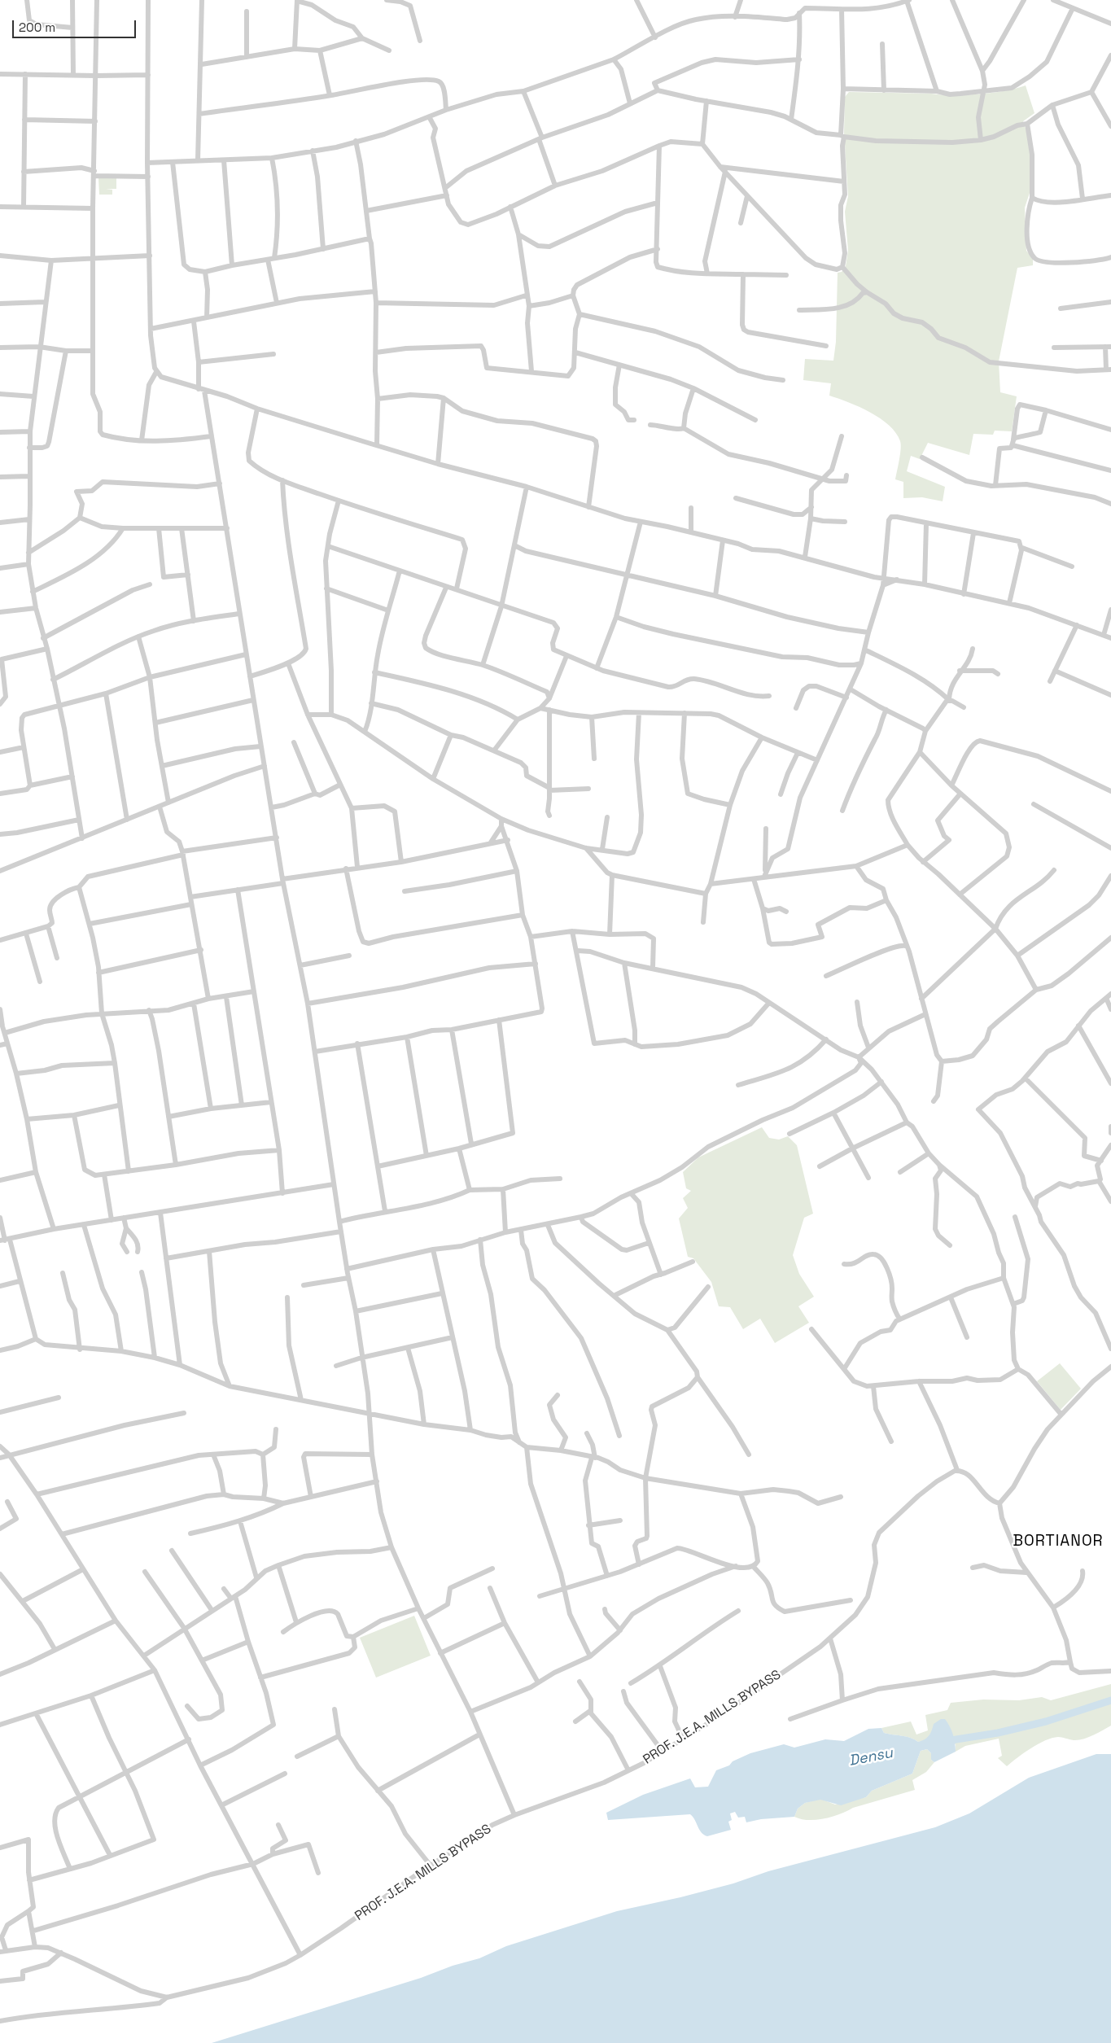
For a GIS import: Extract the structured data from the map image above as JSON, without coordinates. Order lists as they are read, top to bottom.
{
  "streets": {
    "street": ["PROF. J.E.A. MILLS BYPASS"]
  },
  "districts": ["BORTIANOR"],
  "water": ["Densu"],
  "scale_bar": "200 m"
}
